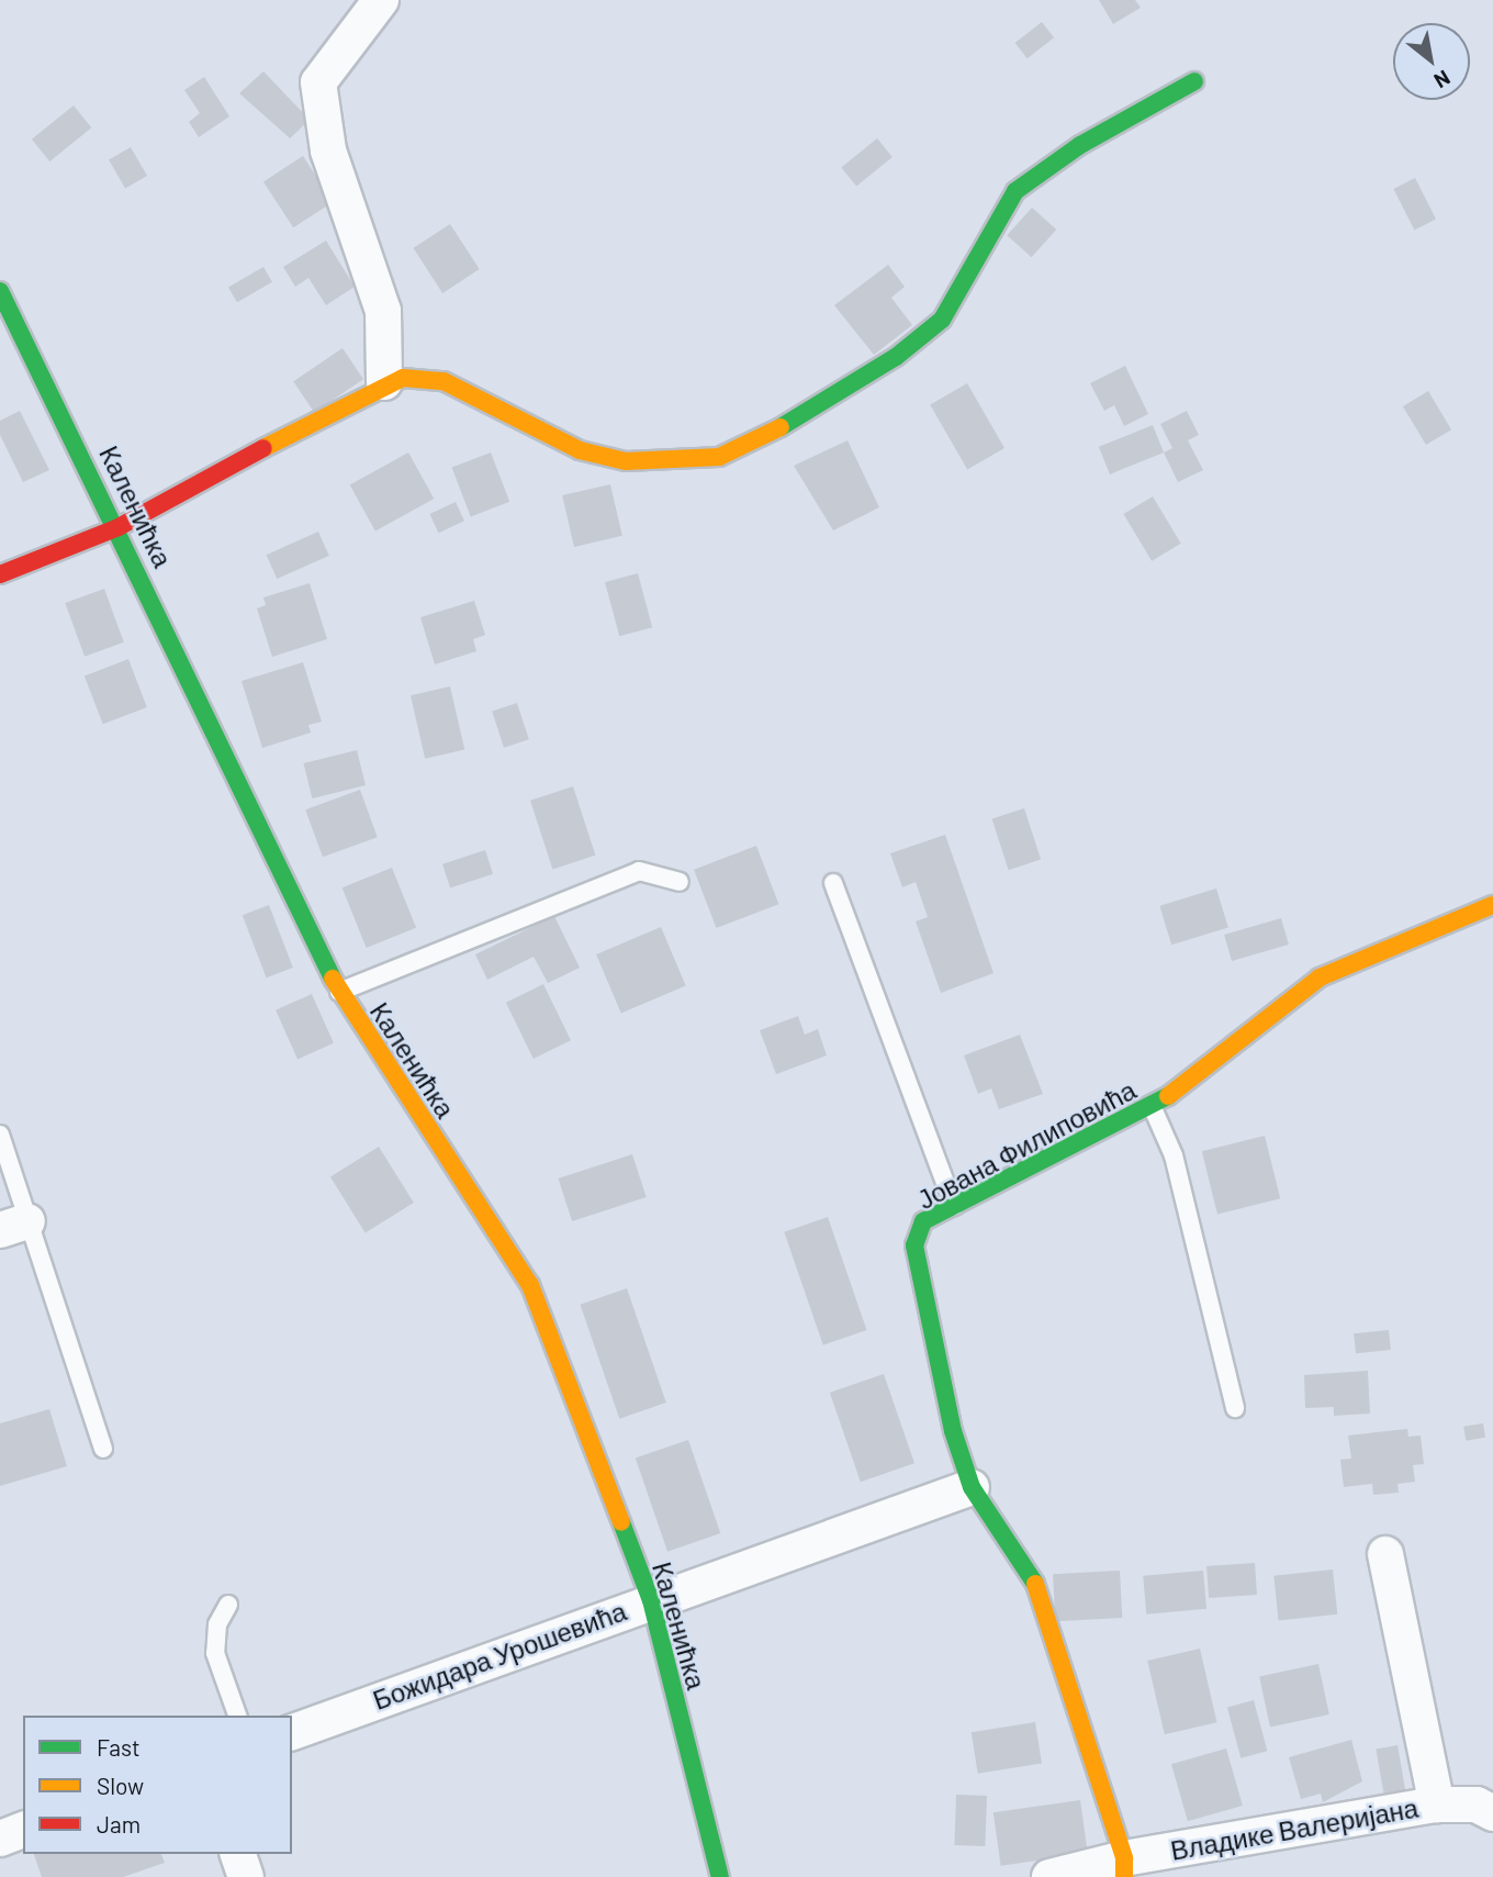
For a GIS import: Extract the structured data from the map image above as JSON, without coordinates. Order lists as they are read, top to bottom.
{
  "streets": {
    "street": [
      "Каленићка",
      "Јована Филиповића",
      "Божидара Урошевића",
      "Владике Валеријана"
    ]
  },
  "crossings": [
    ["Каленићка", "Божидара Урошевића"],
    ["Јована Филиповића", "Божидара Урошевића"],
    ["Јована Филиповића", "Владике Валеријана"]
  ],
  "legend": ["Fast", "Slow", "Jam"],
  "north": "bottom right"
}
